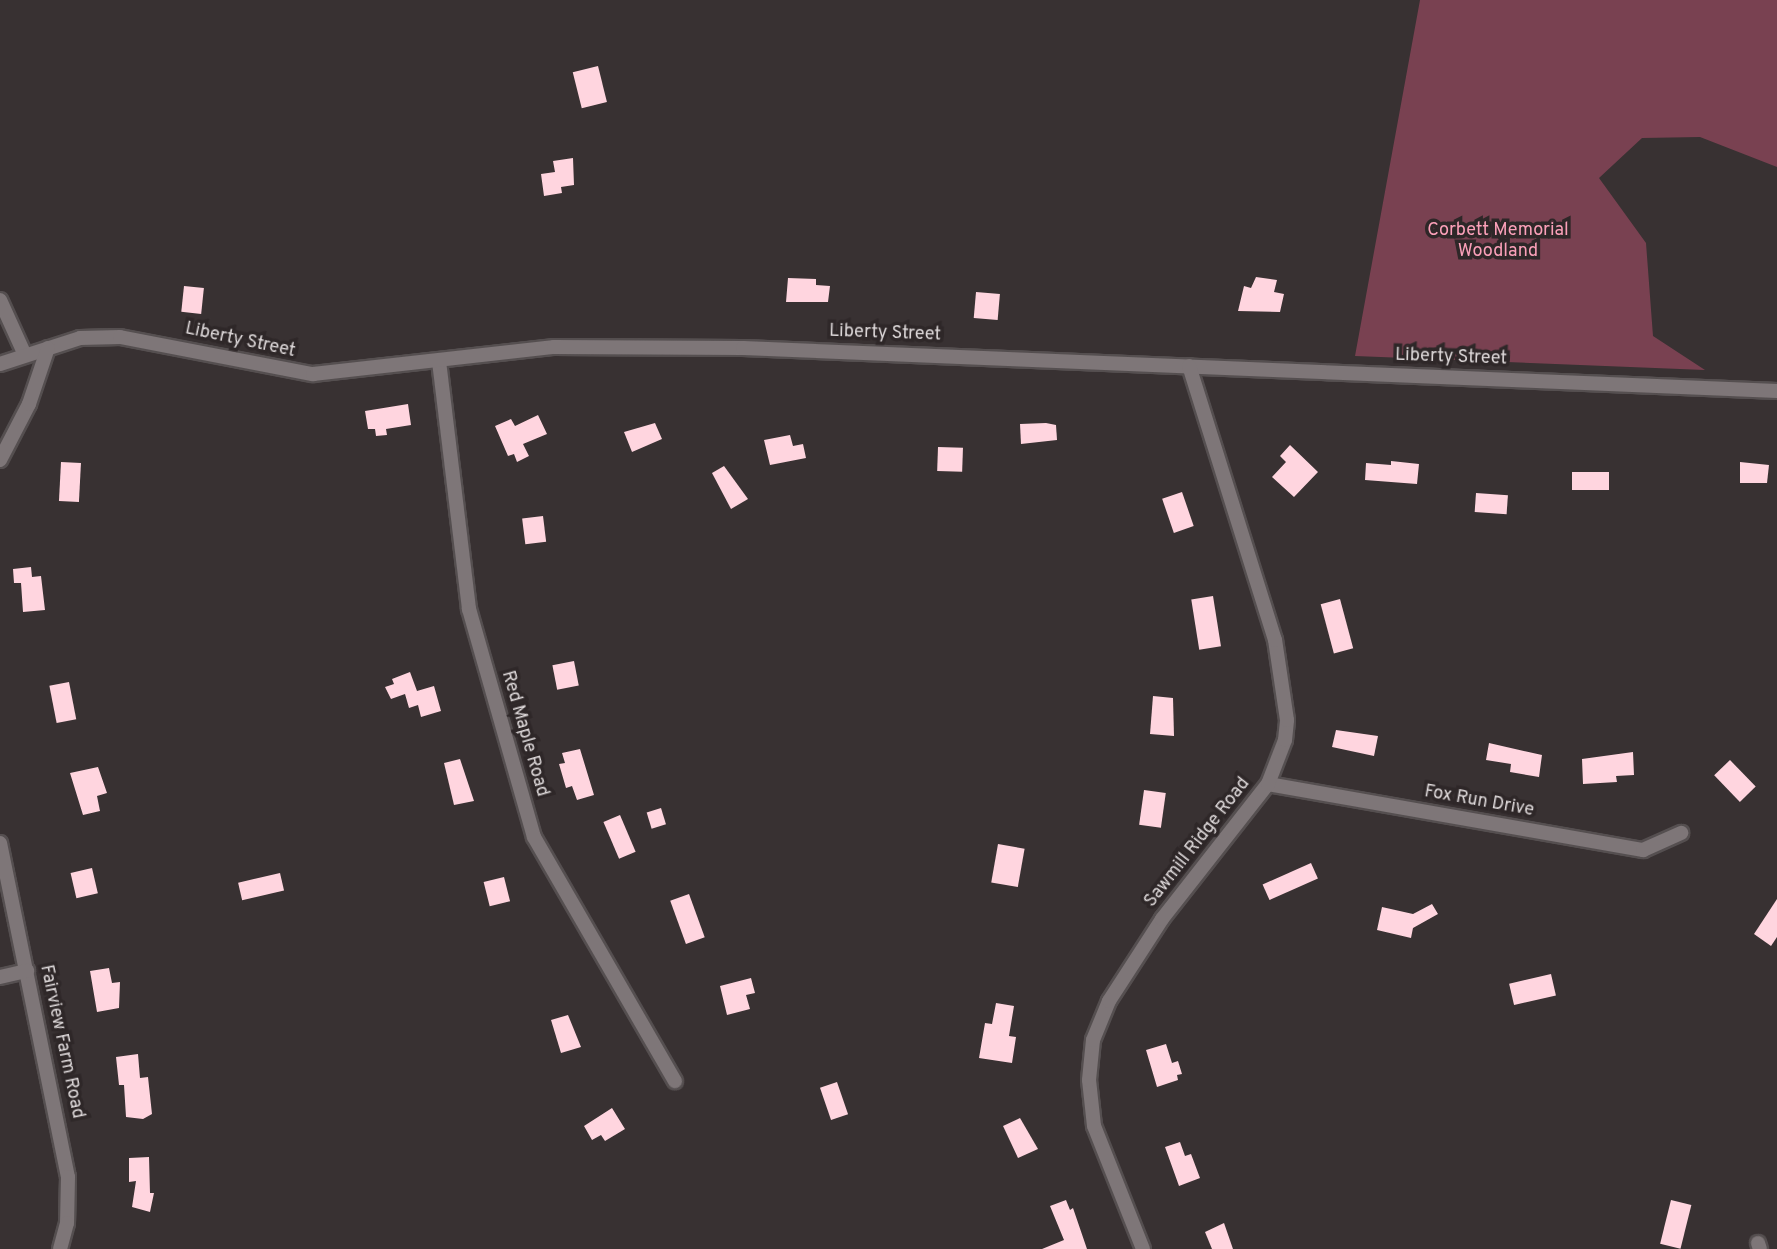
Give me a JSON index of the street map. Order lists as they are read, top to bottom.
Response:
{
  "streets": {
    "street": [
      "Liberty Street",
      "Red Maple Road",
      "Fox Run Drive",
      "Sawmill Ridge Road",
      "Fairview Farm Road"
    ]
  },
  "crossings": [
    ["Liberty Street", "Red Maple Road"],
    ["Liberty Street", "Sawmill Ridge Road"],
    ["Fox Run Drive", "Sawmill Ridge Road"]
  ],
  "parks": ["Corbett Memorial Woodland"]
}
